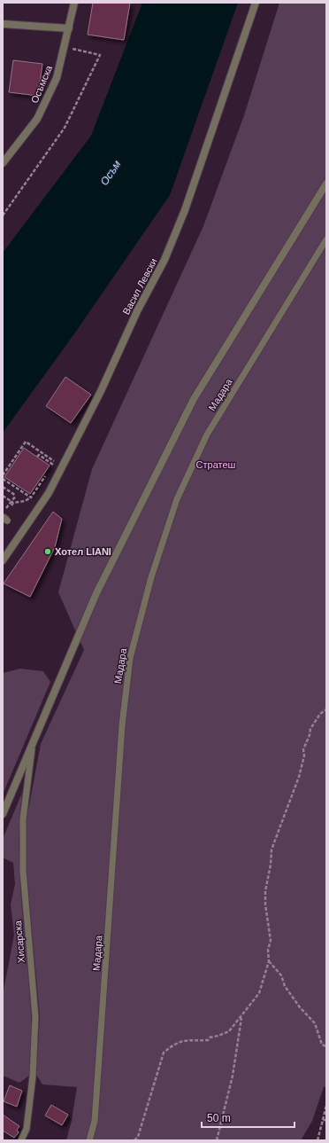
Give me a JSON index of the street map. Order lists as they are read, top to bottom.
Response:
{
  "streets": {
    "street": ["Осъмска", "Васил Левски"],
    "lane": ["Мадара", "Хисарска"]
  },
  "water": ["Осъм"],
  "parks": ["Стратеш"],
  "places": ["Хотел LIANI"],
  "scale_bar": "50 m"
}
